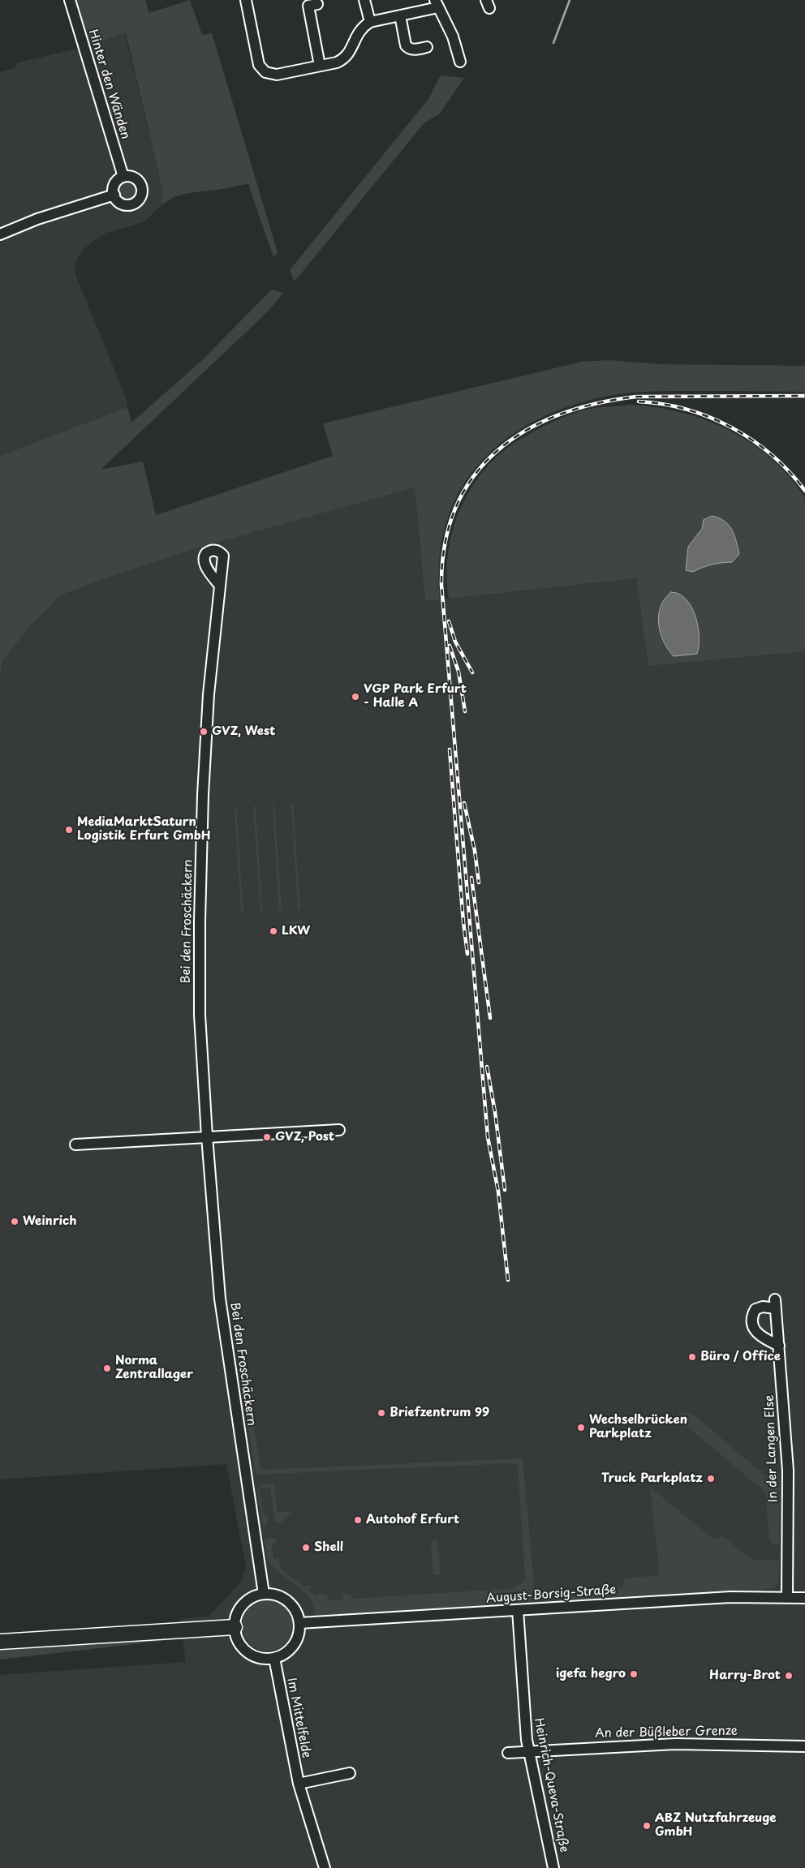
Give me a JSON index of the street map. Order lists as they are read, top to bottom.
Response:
{
  "streets": {
    "street": [
      "Hinter den Wänden",
      "Bei den Froschäckern",
      "In der Langen Else",
      "August-Borsig-Straße",
      "Im Mittelfelde",
      "An der Büßleber Grenze",
      "Heinrich-Queva-Straße"
    ]
  },
  "crossings": [
    ["Bei den Froschäckern", "August-Borsig-Straße"],
    ["Bei den Froschäckern", "Im Mittelfelde"],
    ["In der Langen Else", "August-Borsig-Straße"],
    ["August-Borsig-Straße", "Im Mittelfelde"],
    ["August-Borsig-Straße", "Heinrich-Queva-Straße"],
    ["An der Büßleber Grenze", "Heinrich-Queva-Straße"]
  ],
  "places": [
    "VGP Park Erfurt - Halle A",
    "GVZ, West",
    "MediaMarktSaturn Logistik Erfurt GmbH",
    "LKW",
    "GVZ, Post",
    "Weinrich",
    "Büro / Office",
    "Norma Zentrallager",
    "Briefzentrum 99",
    "Wechselbrücken Parkplatz",
    "Truck Parkplatz",
    "Autohof Erfurt",
    "Shell",
    "igefa hegro",
    "Harry-Brot",
    "ABZ Nutzfahrzeuge GmbH"
  ]
}
